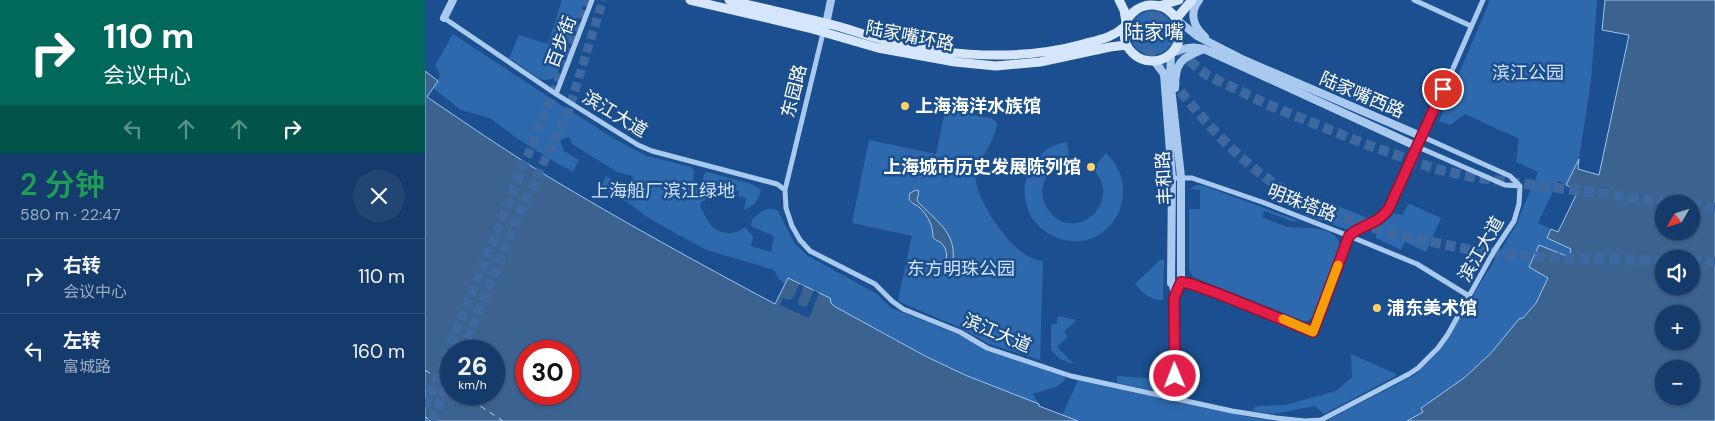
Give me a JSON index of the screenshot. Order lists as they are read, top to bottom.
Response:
{
  "streets": {
    "main road": ["陆家嘴环路"],
    "street": [
      "百步街",
      "东园路",
      "陆家嘴西路",
      "滨江大道",
      "丰和路",
      "明珠塔路"
    ]
  },
  "crossings": [
    ["陆家嘴环路", "东园路"],
    ["陆家嘴环路", "陆家嘴西路"],
    ["陆家嘴环路", "丰和路"],
    ["百步街", "滨江大道"],
    ["东园路", "滨江大道"],
    ["陆家嘴西路", "滨江大道"],
    ["陆家嘴西路", "丰和路"],
    ["滨江大道", "丰和路"],
    ["滨江大道", "明珠塔路"],
    ["丰和路", "明珠塔路"]
  ],
  "districts": ["陆家嘴"],
  "parks": ["滨江公园", "上海船厂滨江绿地", "东方明珠公园"],
  "places": ["上海海洋水族馆", "上海城市历史发展陈列馆", "浦东美术馆"],
  "north": "bottom left",
  "page": {
    "turn": ["110 m", "会议中心"],
    "heading": ["2 分钟", "580 m · 22:47"],
    "map_buttons": ["+", "−"],
    "list": [
      {
        "name": "右转",
        "note": "会议中心",
        "value": "110 m"
      },
      {
        "name": "左转",
        "note": "富城路",
        "value": "160 m"
      }
    ],
    "speed": "26 km/h",
    "limit": "30"
  }
}
